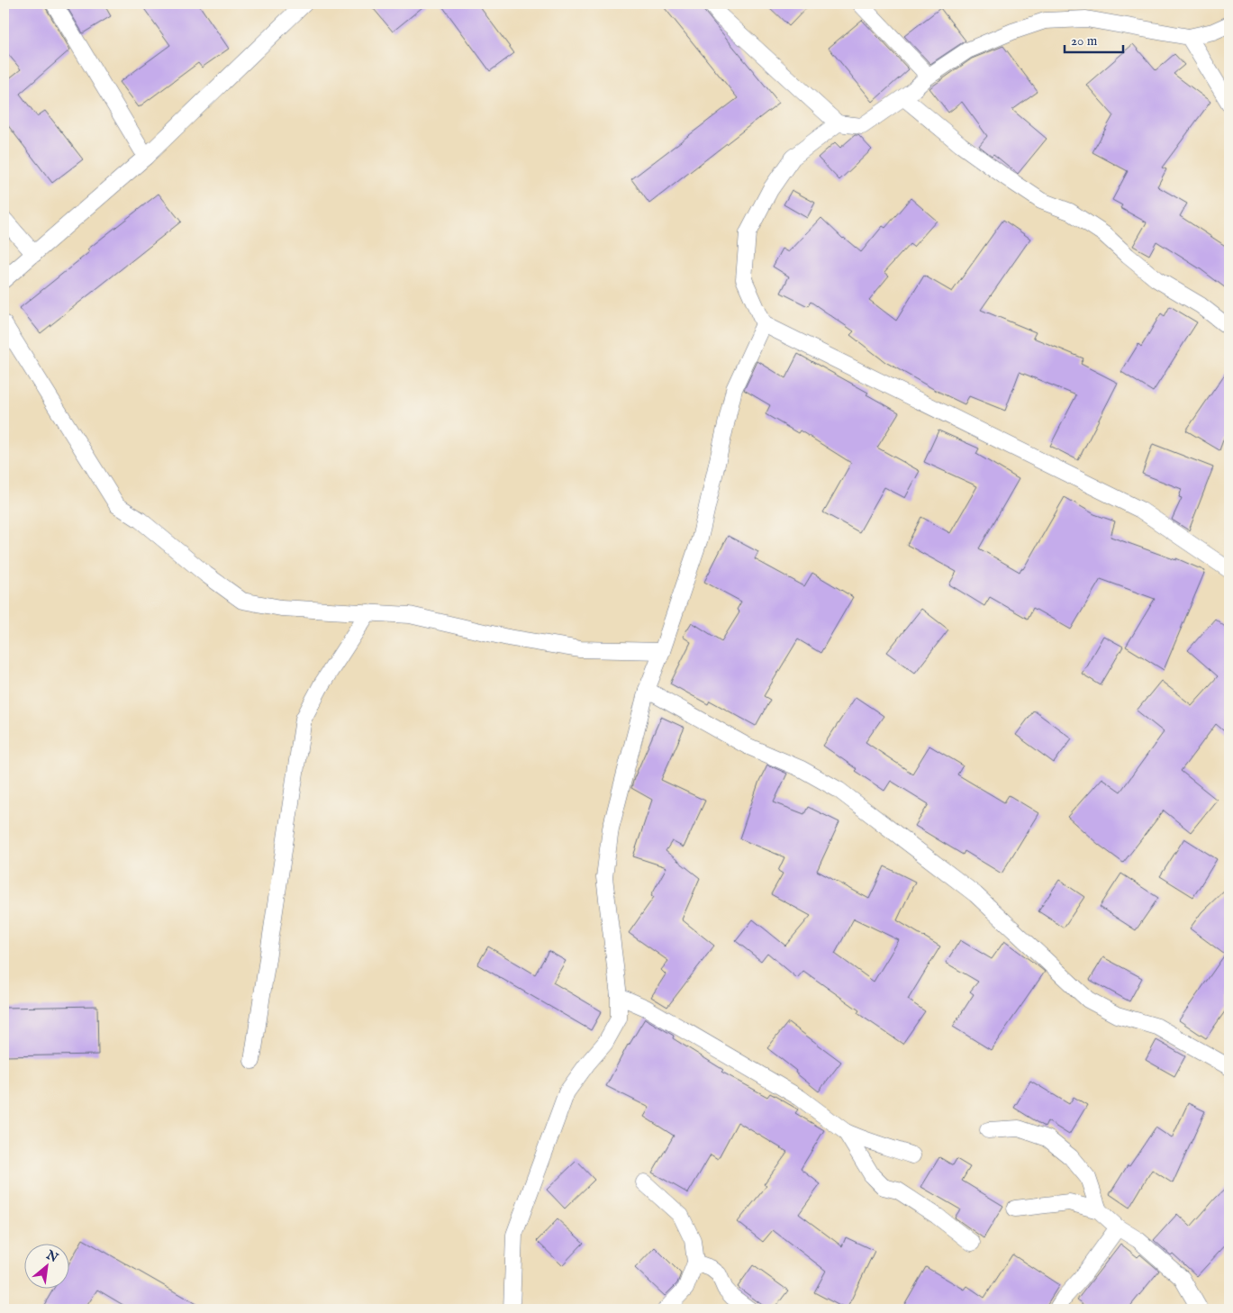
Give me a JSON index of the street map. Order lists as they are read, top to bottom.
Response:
{
  "scale_bar": "20 m",
  "north": "top right"
}
